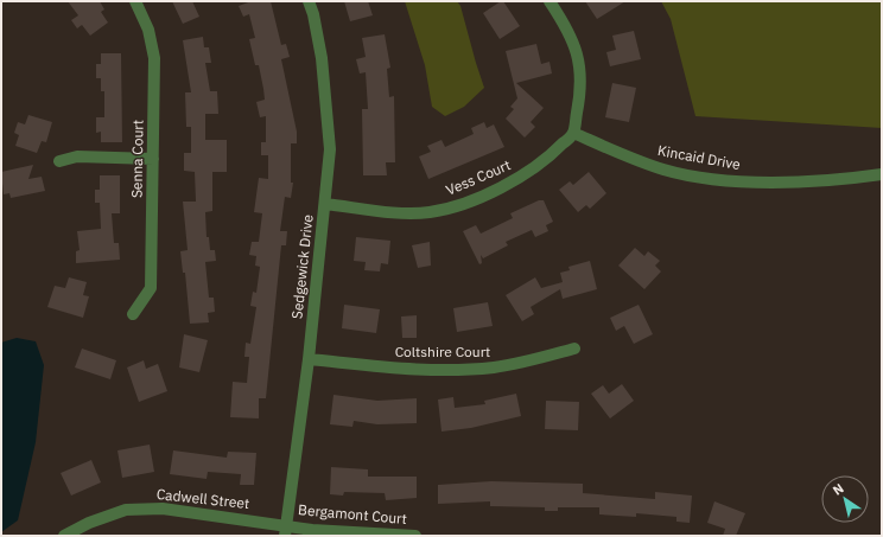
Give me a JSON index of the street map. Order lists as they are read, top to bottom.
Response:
{
  "streets": {
    "street": [
      "Kincaid Drive",
      "Senna Court",
      "Vess Court",
      "Sedgewick Drive",
      "Coltshire Court",
      "Cadwell Street",
      "Bergamont Court"
    ]
  },
  "crossings": [
    ["Kincaid Drive", "Vess Court"],
    ["Vess Court", "Sedgewick Drive"],
    ["Sedgewick Drive", "Coltshire Court"],
    ["Sedgewick Drive", "Cadwell Street"],
    ["Sedgewick Drive", "Bergamont Court"],
    ["Cadwell Street", "Bergamont Court"]
  ],
  "north": "top left"
}
